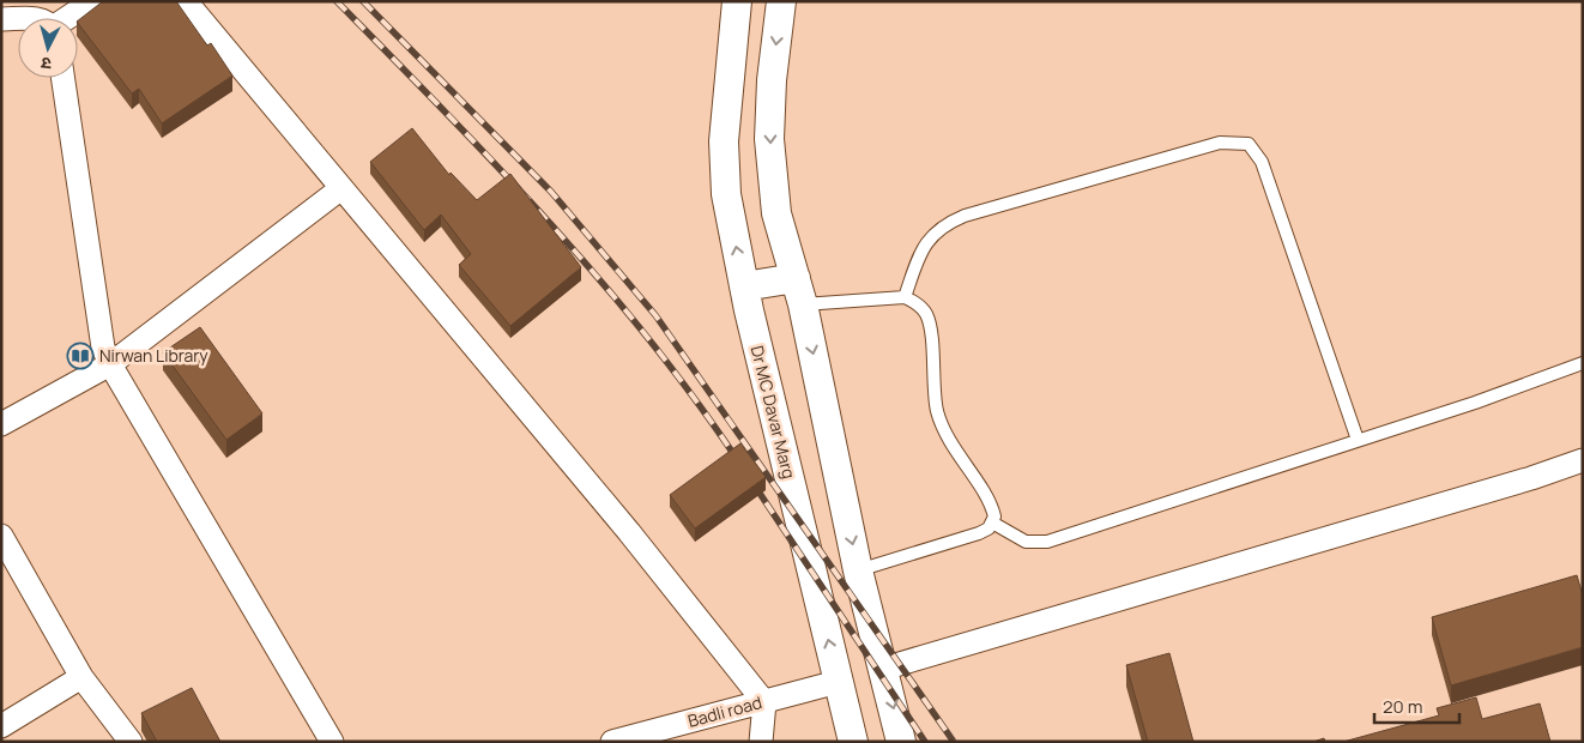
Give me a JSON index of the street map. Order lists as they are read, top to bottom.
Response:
{
  "streets": {
    "street": ["Dr MC Davar Marg", "Badli road"]
  },
  "crossings": [
    ["Dr MC Davar Marg", "Badli road"]
  ],
  "places": {
    "library": ["Nirwan Library"]
  },
  "scale_bar": "20 m",
  "north": "bottom"
}
